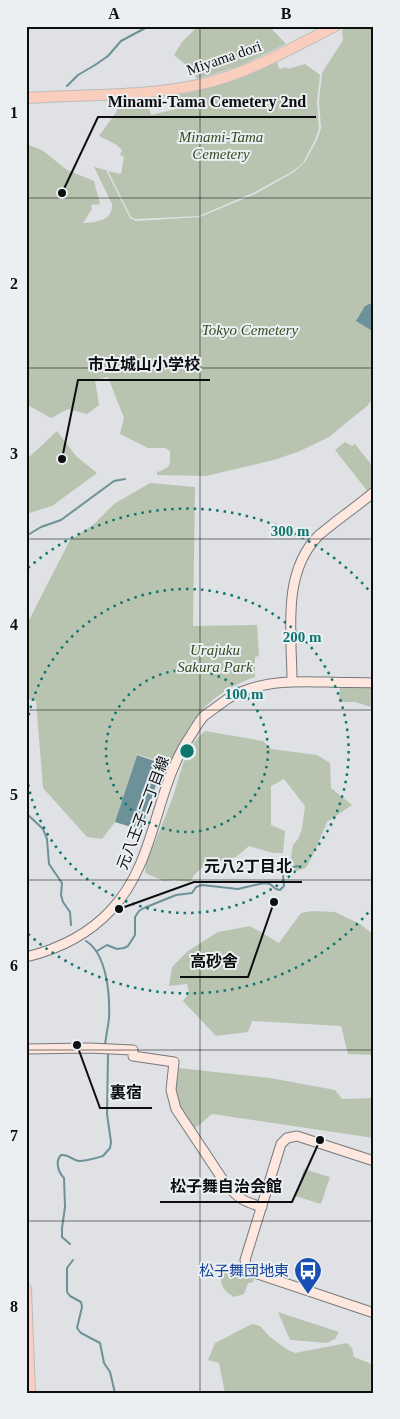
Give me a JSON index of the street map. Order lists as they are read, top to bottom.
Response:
{
  "streets": {
    "main road": ["Miyama dori"],
    "street": ["元八王子二丁目線"]
  },
  "parks": ["Minami-Tama Cemetery", "Tokyo Cemetery", "Urajuku Sakura Park"],
  "places": {
    "other": [
      "Minami-Tama Cemetery 2nd",
      "市立城山小学校",
      "高砂舎",
      "元八2丁目北",
      "裏宿",
      "松子舞自治会館"
    ],
    "bus stop": ["松子舞団地東"]
  },
  "grid": {
    "columns": ["A", "B"],
    "rows": [
      "1",
      "2",
      "3",
      "4",
      "5",
      "6",
      "7",
      "8"
    ]
  },
  "rings": ["300 m", "200 m", "100 m"]
}
